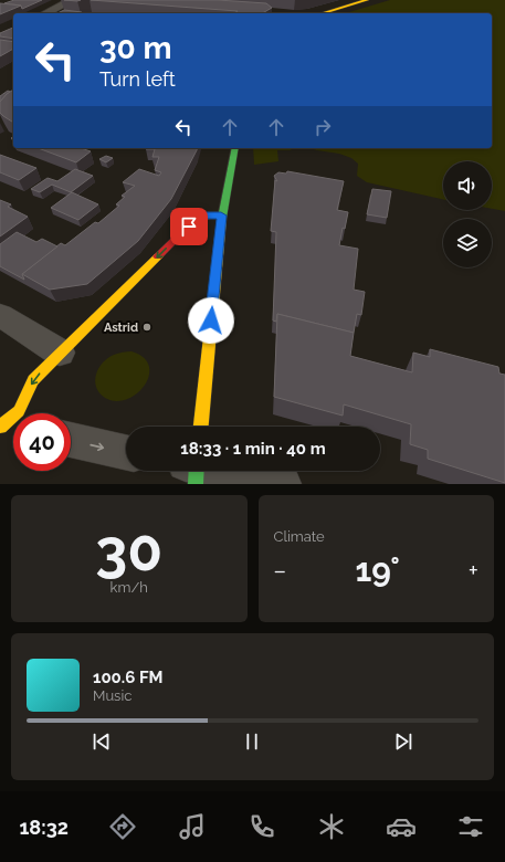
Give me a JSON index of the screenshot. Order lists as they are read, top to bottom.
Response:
{
  "places": ["Astrid"],
  "page": {
    "turn": ["30 m", "Turn left"],
    "limit": "40",
    "trip": "18:33 · 1 min · 40 m",
    "tile": [
      ["30", "km/h"],
      "Climate"
    ],
    "heat": ["−", "19°", "+"],
    "song": ["100.6 FM", "Music"],
    "tabs": "18:32"
  }
}
